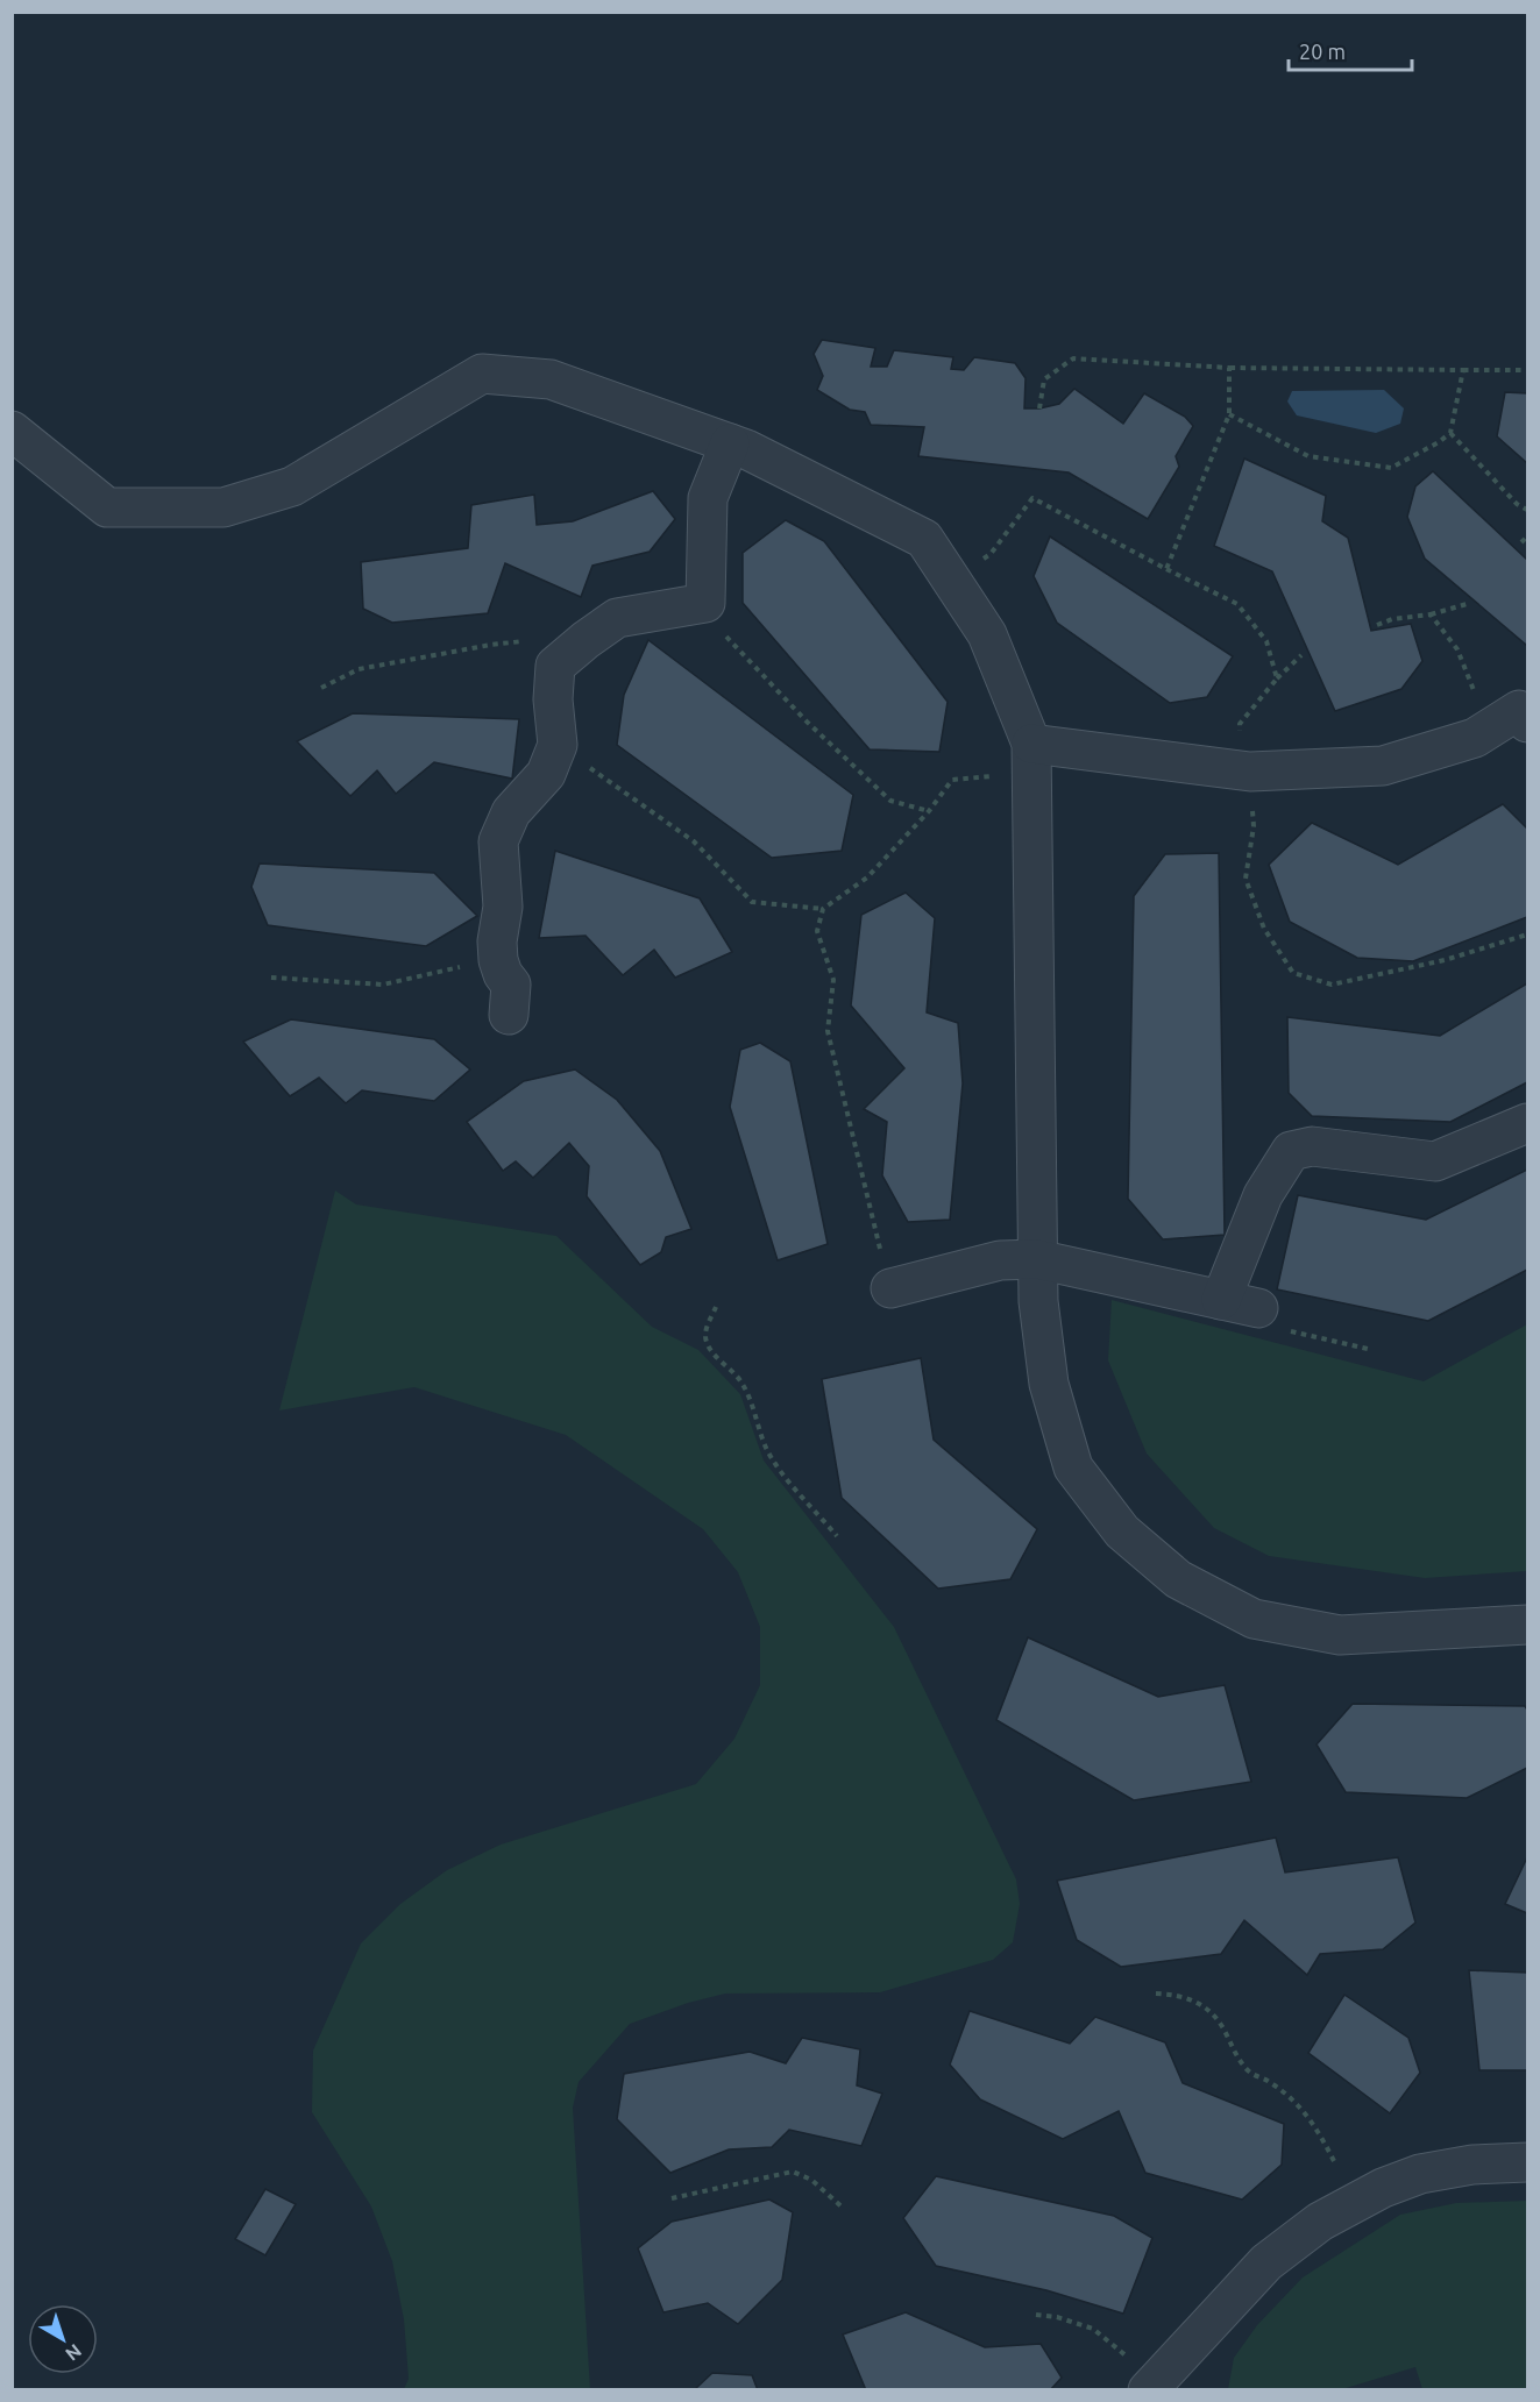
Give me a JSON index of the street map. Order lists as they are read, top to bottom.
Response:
{
  "scale_bar": "20 m",
  "north": "bottom right"
}
